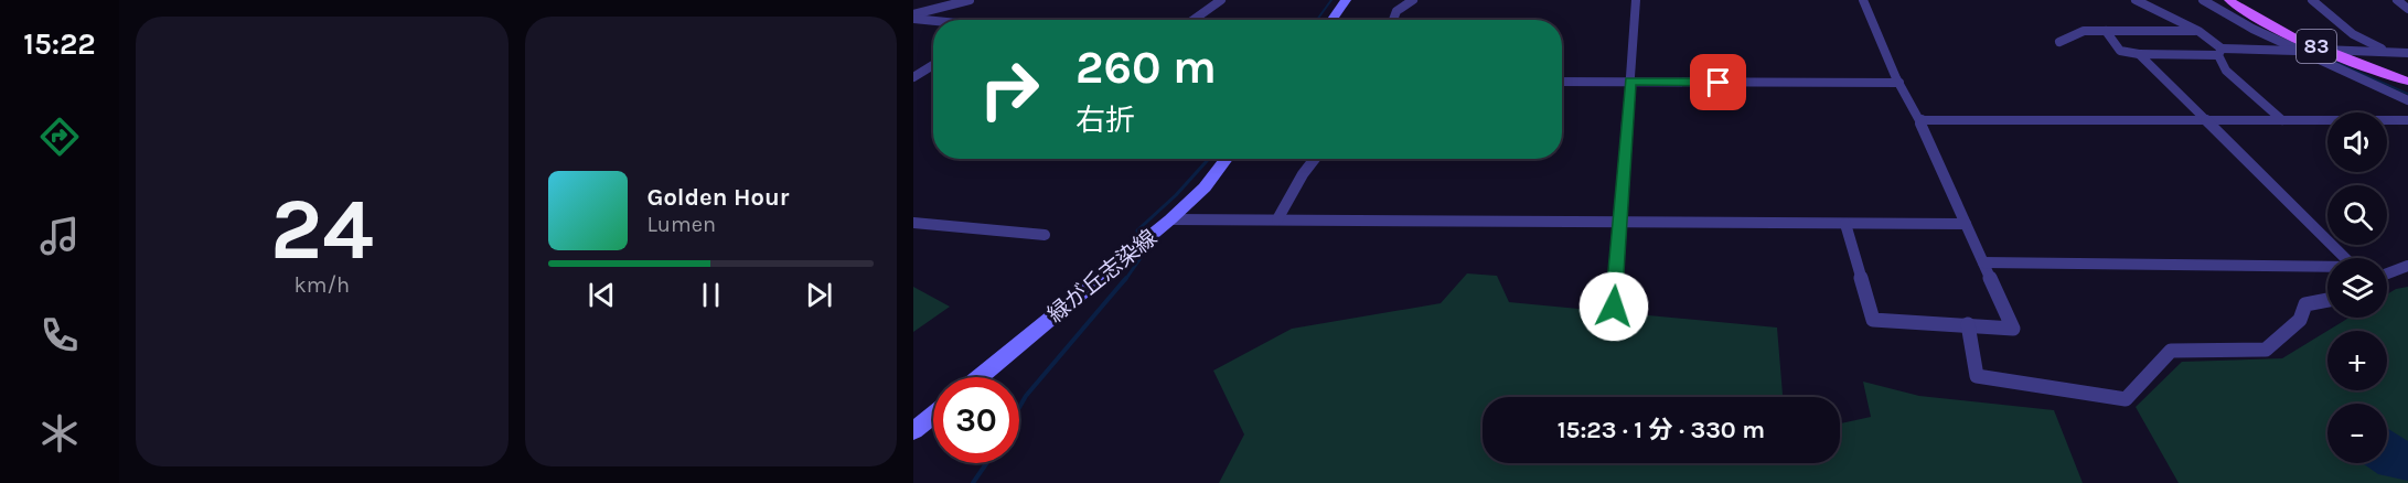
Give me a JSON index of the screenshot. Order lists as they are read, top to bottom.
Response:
{
  "streets": {
    "main road": ["83"],
    "street": ["緑が丘志染線"]
  },
  "page": {
    "tabs": "15:22",
    "tile": ["24", "km/h"],
    "turn": ["260 m", "右折"],
    "map_buttons": ["+", "−"],
    "song": ["Golden Hour", "Lumen"],
    "limit": "30",
    "trip": "15:23 · 1 分 · 330 m"
  }
}
